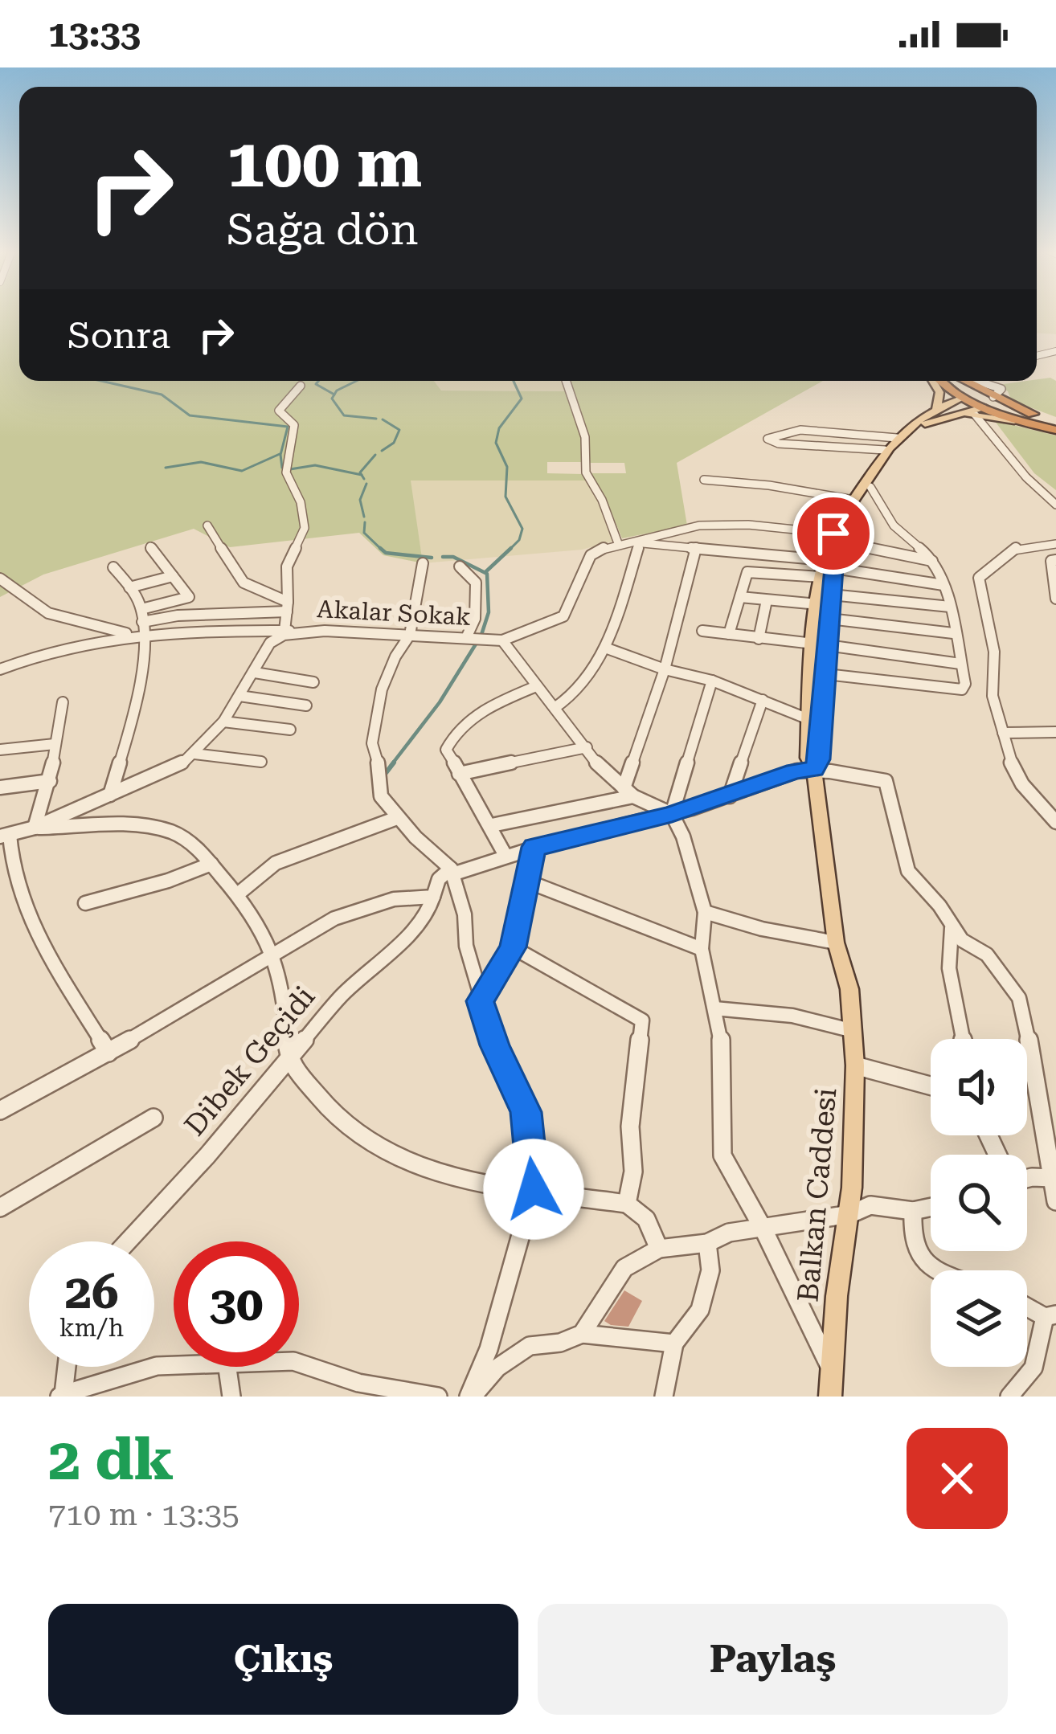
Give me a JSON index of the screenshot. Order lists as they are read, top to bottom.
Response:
{
  "streets": {
    "main road": ["Balkan Caddesi"],
    "street": ["Akalar Sokak", "Dibek Geçidi"]
  },
  "page": {
    "status": "13:33",
    "turn": ["100 m", "Sağa dön"],
    "then": "Sonra",
    "speed": "26 km/h",
    "limit": "30",
    "heading": ["2 dk", "710 m · 13:35"],
    "buttons": ["Çıkış", "Paylaş"]
  }
}
